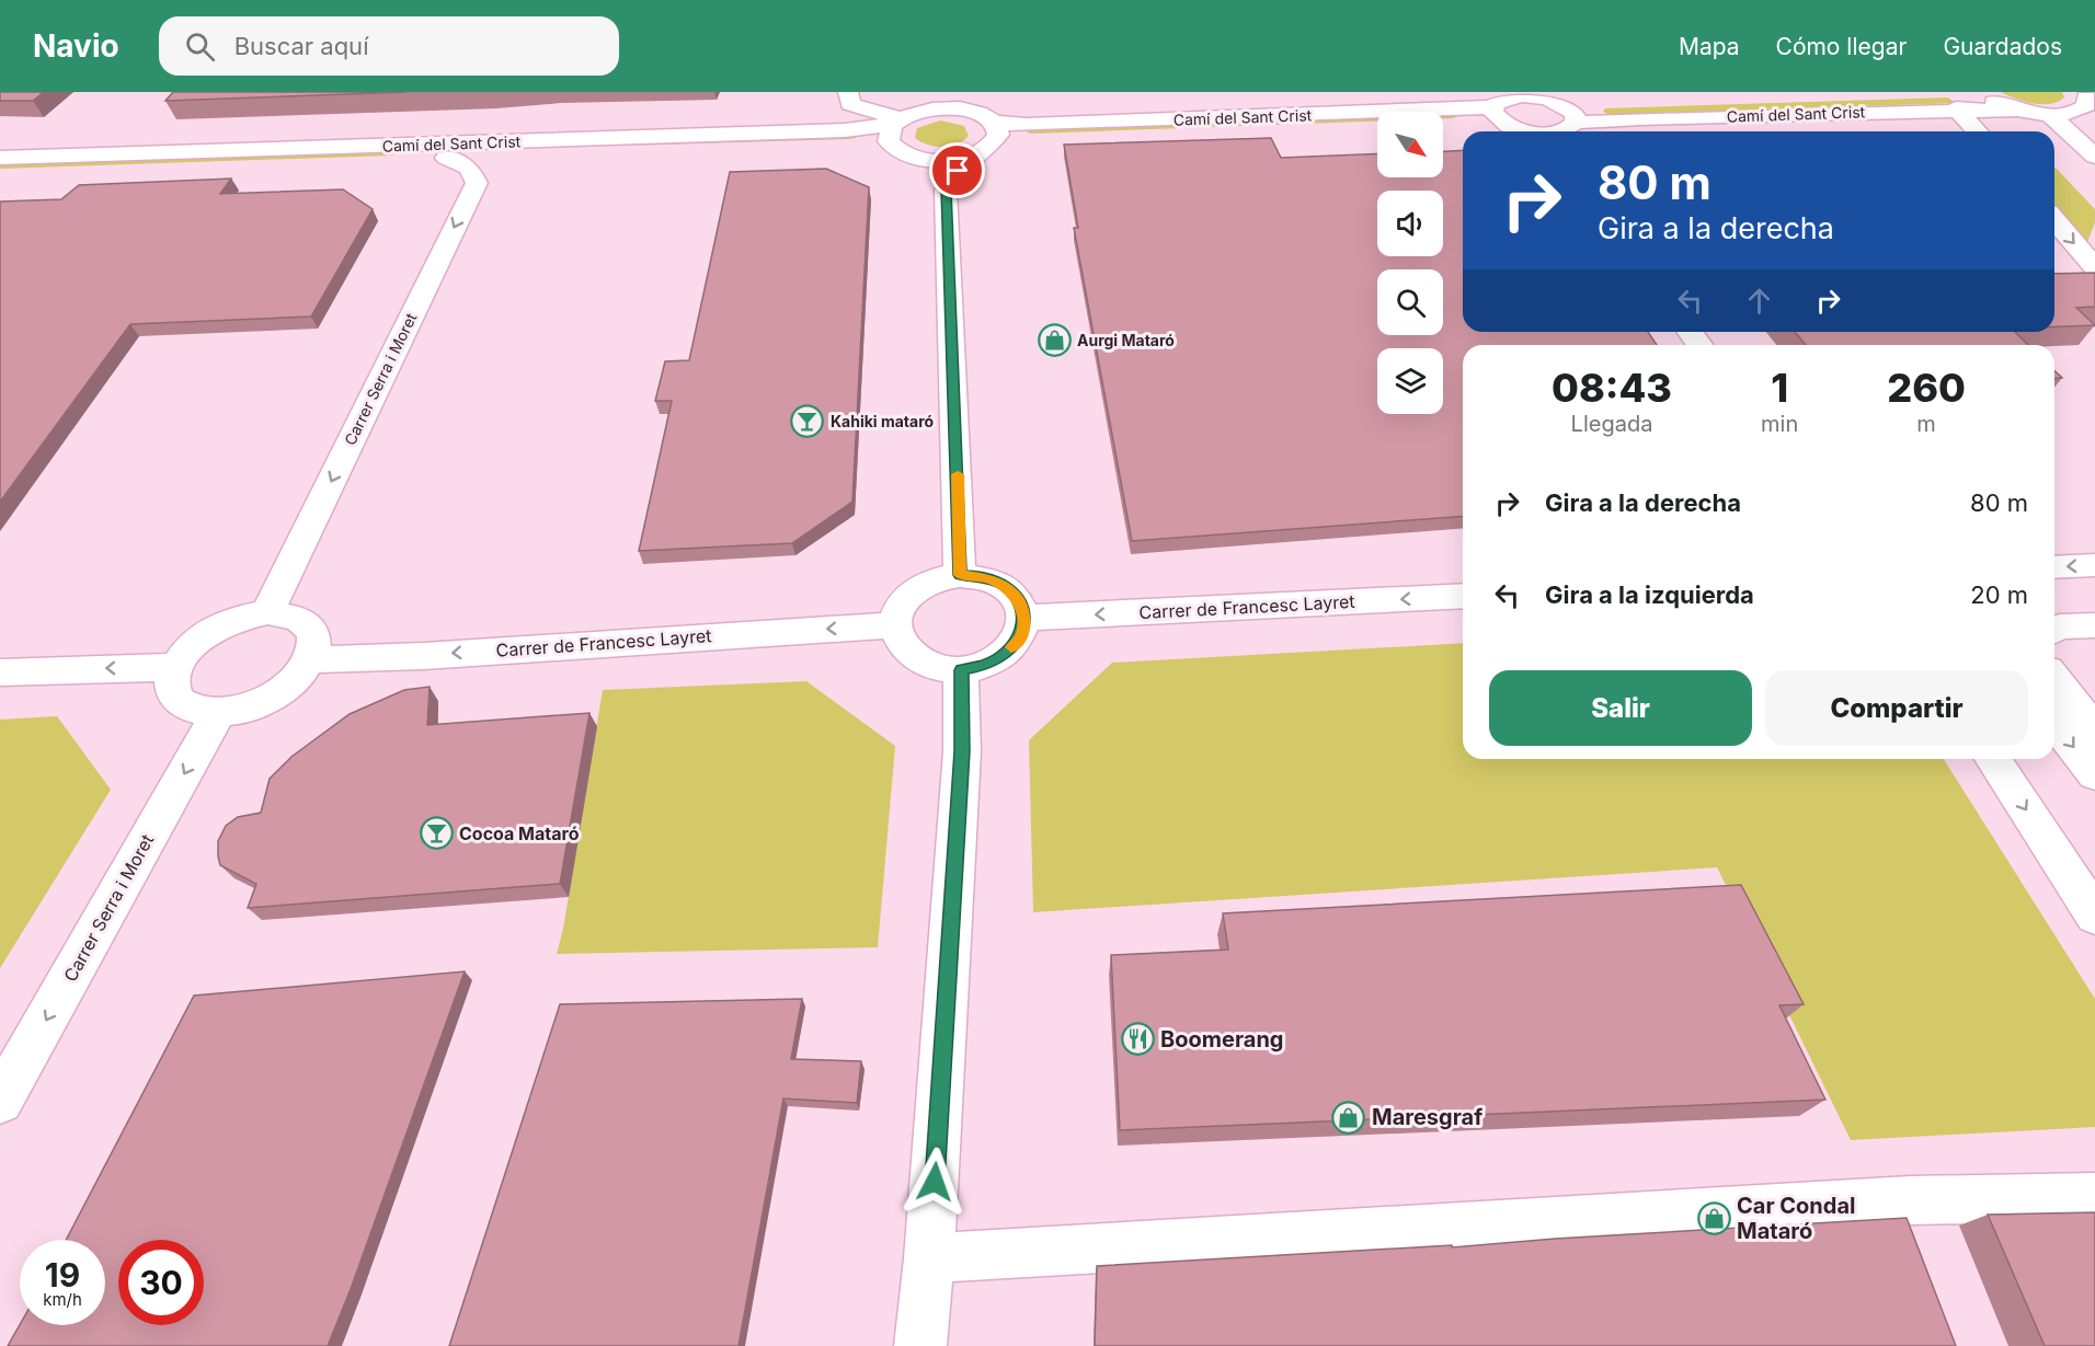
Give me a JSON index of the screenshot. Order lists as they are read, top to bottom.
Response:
{
  "streets": {
    "street": ["Camí del Sant Crist", "Carrer Serra i Moret", "Carrer de Francesc Layret"]
  },
  "crossings": [
    ["Carrer Serra i Moret", "Carrer de Francesc Layret"]
  ],
  "one_way": ["Carrer Serra i Moret", "Carrer de Francesc Layret"],
  "places": {
    "shop": ["Aurgi Mataró", "Maresgraf", "Car Condal Mataró"],
    "bar": ["Kahiki mataró", "Cocoa Mataró"],
    "restaurant": ["Boomerang"]
  },
  "north": "bottom right",
  "page": {
    "header": "Navio",
    "search": "Buscar aquí",
    "nav": ["Mapa", "Cómo llegar", "Guardados"],
    "turn": ["80 m", "Gira a la derecha"],
    "eta": [
      "08:43",
      "Llegada",
      "1",
      "min",
      "260",
      "m"
    ],
    "list": [
      {
        "name": "Gira a la derecha",
        "value": "80 m"
      },
      {
        "name": "Gira a la izquierda",
        "value": "20 m"
      }
    ],
    "buttons": ["Salir", "Compartir"],
    "speed": "19 km/h",
    "limit": "30"
  }
}
